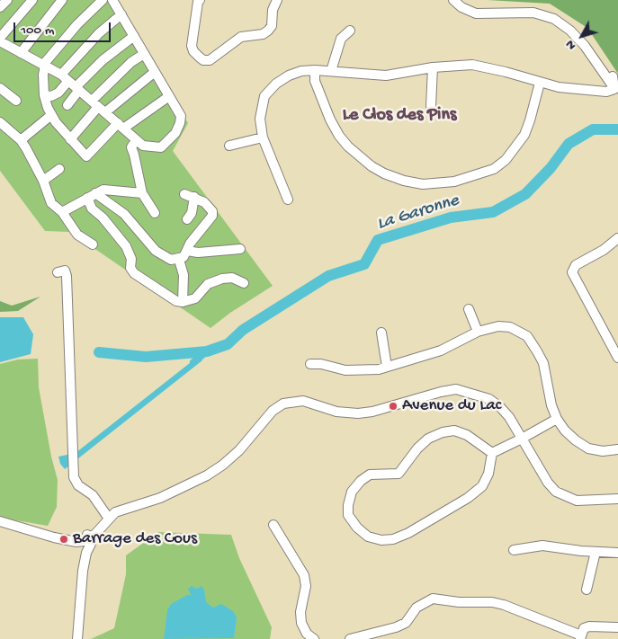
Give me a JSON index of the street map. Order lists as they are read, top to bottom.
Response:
{
  "districts": ["Le Clos des Pins"],
  "water": ["La Garonne"],
  "places": ["Avenue du Lac", "Barrage des Cous"],
  "scale_bar": "100 m",
  "north": "bottom left"
}
